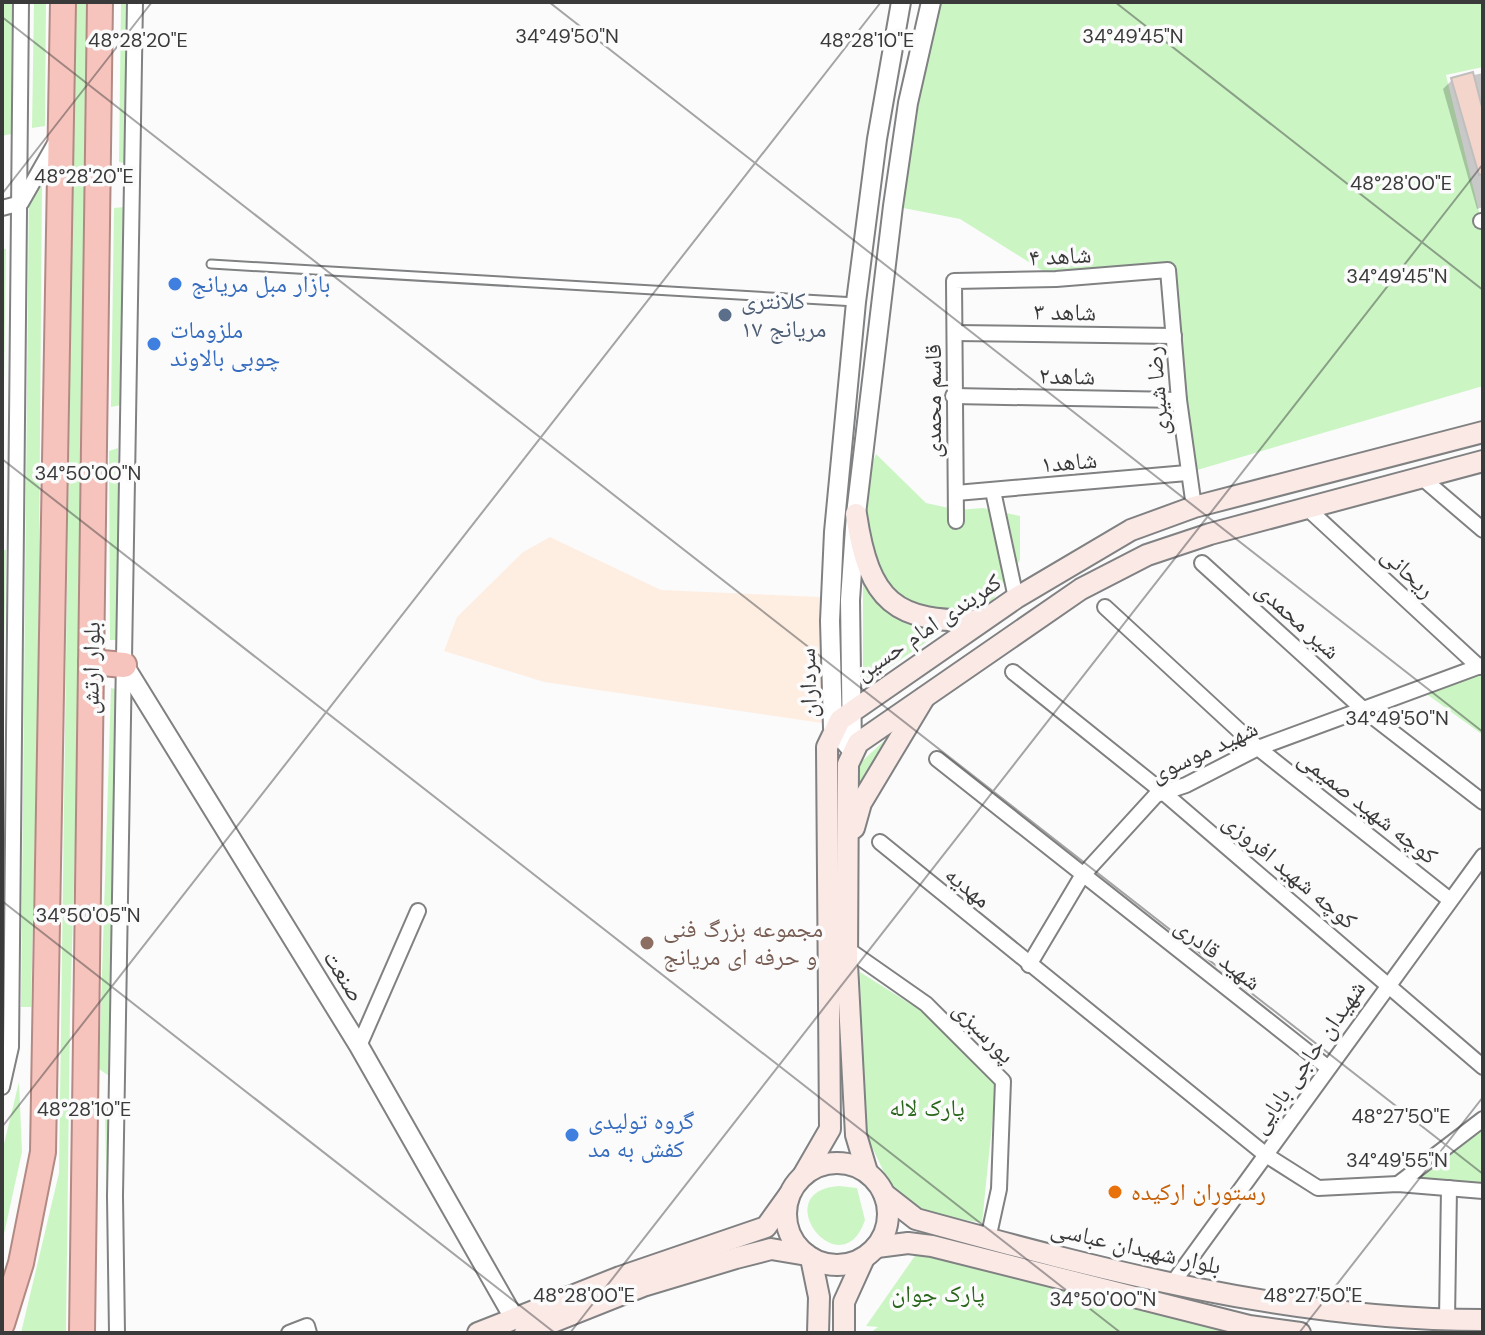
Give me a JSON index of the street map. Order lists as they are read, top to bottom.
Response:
{
  "streets": {
    "highway": ["بلوار ارتش"],
    "main road": ["کمربندی امام حسین", "بلوار شهیدان عباسی"],
    "street": [
      "شاهد ۴",
      "شاهد ۳",
      "شاهد۲",
      "رضا شیری",
      "قاسم محمدی",
      "شاهد۱",
      "ریحانی",
      "شیر محمدی",
      "سرداران",
      "شهید موسوی",
      "کوچه شهید صمیمی",
      "کوچه شهید افروزی",
      "مهدیه",
      "شهید قادری",
      "صنعت",
      "پورسبزی",
      "شهیدان حاجی بابایی"
    ]
  },
  "crossings": [
    ["شاهد ۴", "رضا شیری"],
    ["شاهد ۴", "قاسم محمدی"],
    ["شاهد ۳", "رضا شیری"],
    ["شاهد ۳", "قاسم محمدی"],
    ["شاهد۲", "رضا شیری"],
    ["شاهد۲", "قاسم محمدی"],
    ["رضا شیری", "شاهد۱"],
    ["رضا شیری", "کمربندی امام حسین"],
    ["قاسم محمدی", "شاهد۱"],
    ["ریحانی", "شهید موسوی"],
    ["شیر محمدی", "شهید موسوی"],
    ["کمربندی امام حسین", "سرداران"],
    ["شهید موسوی", "کوچه شهید صمیمی"],
    ["شهید موسوی", "کوچه شهید افروزی"],
    ["شهید موسوی", "مهدیه"],
    ["شهید موسوی", "شهید قادری"],
    ["کوچه شهید صمیمی", "شهیدان حاجی بابایی"],
    ["کوچه شهید افروزی", "شهیدان حاجی بابایی"],
    ["شهید قادری", "شهیدان حاجی بابایی"],
    ["پورسبزی", "بلوار شهیدان عباسی"],
    ["شهیدان حاجی بابایی", "بلوار شهیدان عباسی"]
  ],
  "parks": ["پارک لاله", "پارک جوان"],
  "places": [
    "بازار مبل مریانج",
    "کلانتری ۱۷ مریانج",
    "ملزومات چوبی بالاوند",
    "مجموعه بزرگ فنی و حرفه ای مریانج",
    "گروه تولیدی کفش به مد",
    "رستوران ارکیده"
  ],
  "coordinates": [
    "34°49'45\"N",
    "34°49'50\"N",
    "48°28'20\"E",
    "48°28'10\"E",
    "48°28'00\"E",
    "34°50'00\"N",
    "34°50'05\"N",
    "48°27'50\"E",
    "34°49'55\"N"
  ]
}
